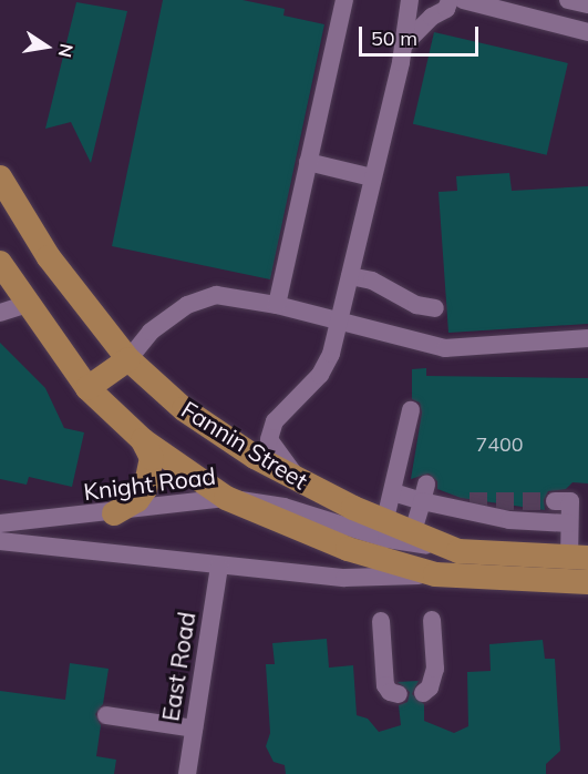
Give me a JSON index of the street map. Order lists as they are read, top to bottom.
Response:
{
  "streets": {
    "main road": ["Fannin Street"],
    "street": ["Knight Road", "East Road"]
  },
  "crossings": [
    ["Fannin Street", "Knight Road"]
  ],
  "house_numbers": ["7400"],
  "scale_bar": "50 m",
  "north": "right"
}
